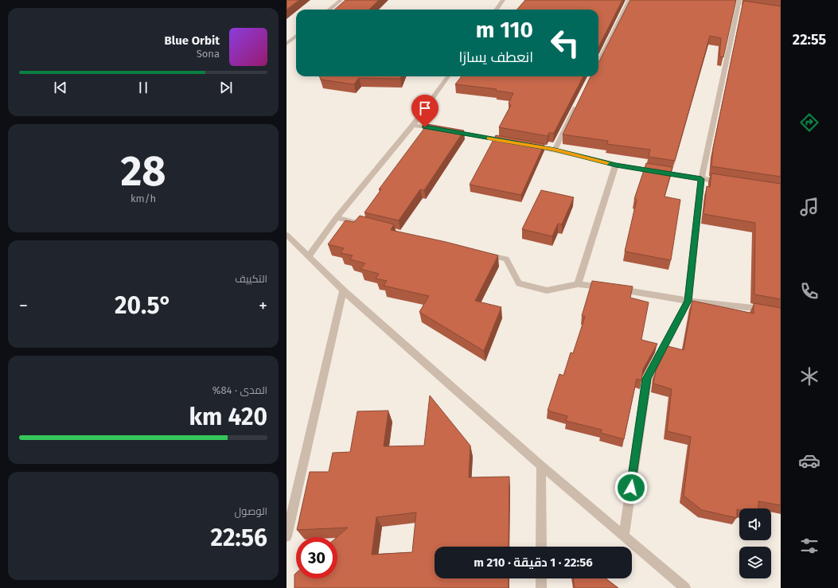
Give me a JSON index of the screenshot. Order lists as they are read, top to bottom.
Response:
{
  "page": {
    "tabs": "22:55",
    "turn": ["110 m", "انعطف يسارًا"],
    "song": ["Blue Orbit", "Sona"],
    "tile": [
      ["28", "km/h"],
      "التكييف",
      ["المدى · 84%", "420 km"],
      ["الوصول", "22:56"]
    ],
    "heat": ["−", "20.5°", "+"],
    "limit": "30",
    "trip": "22:56 · 1 دقيقة · 210 m"
  }
}
